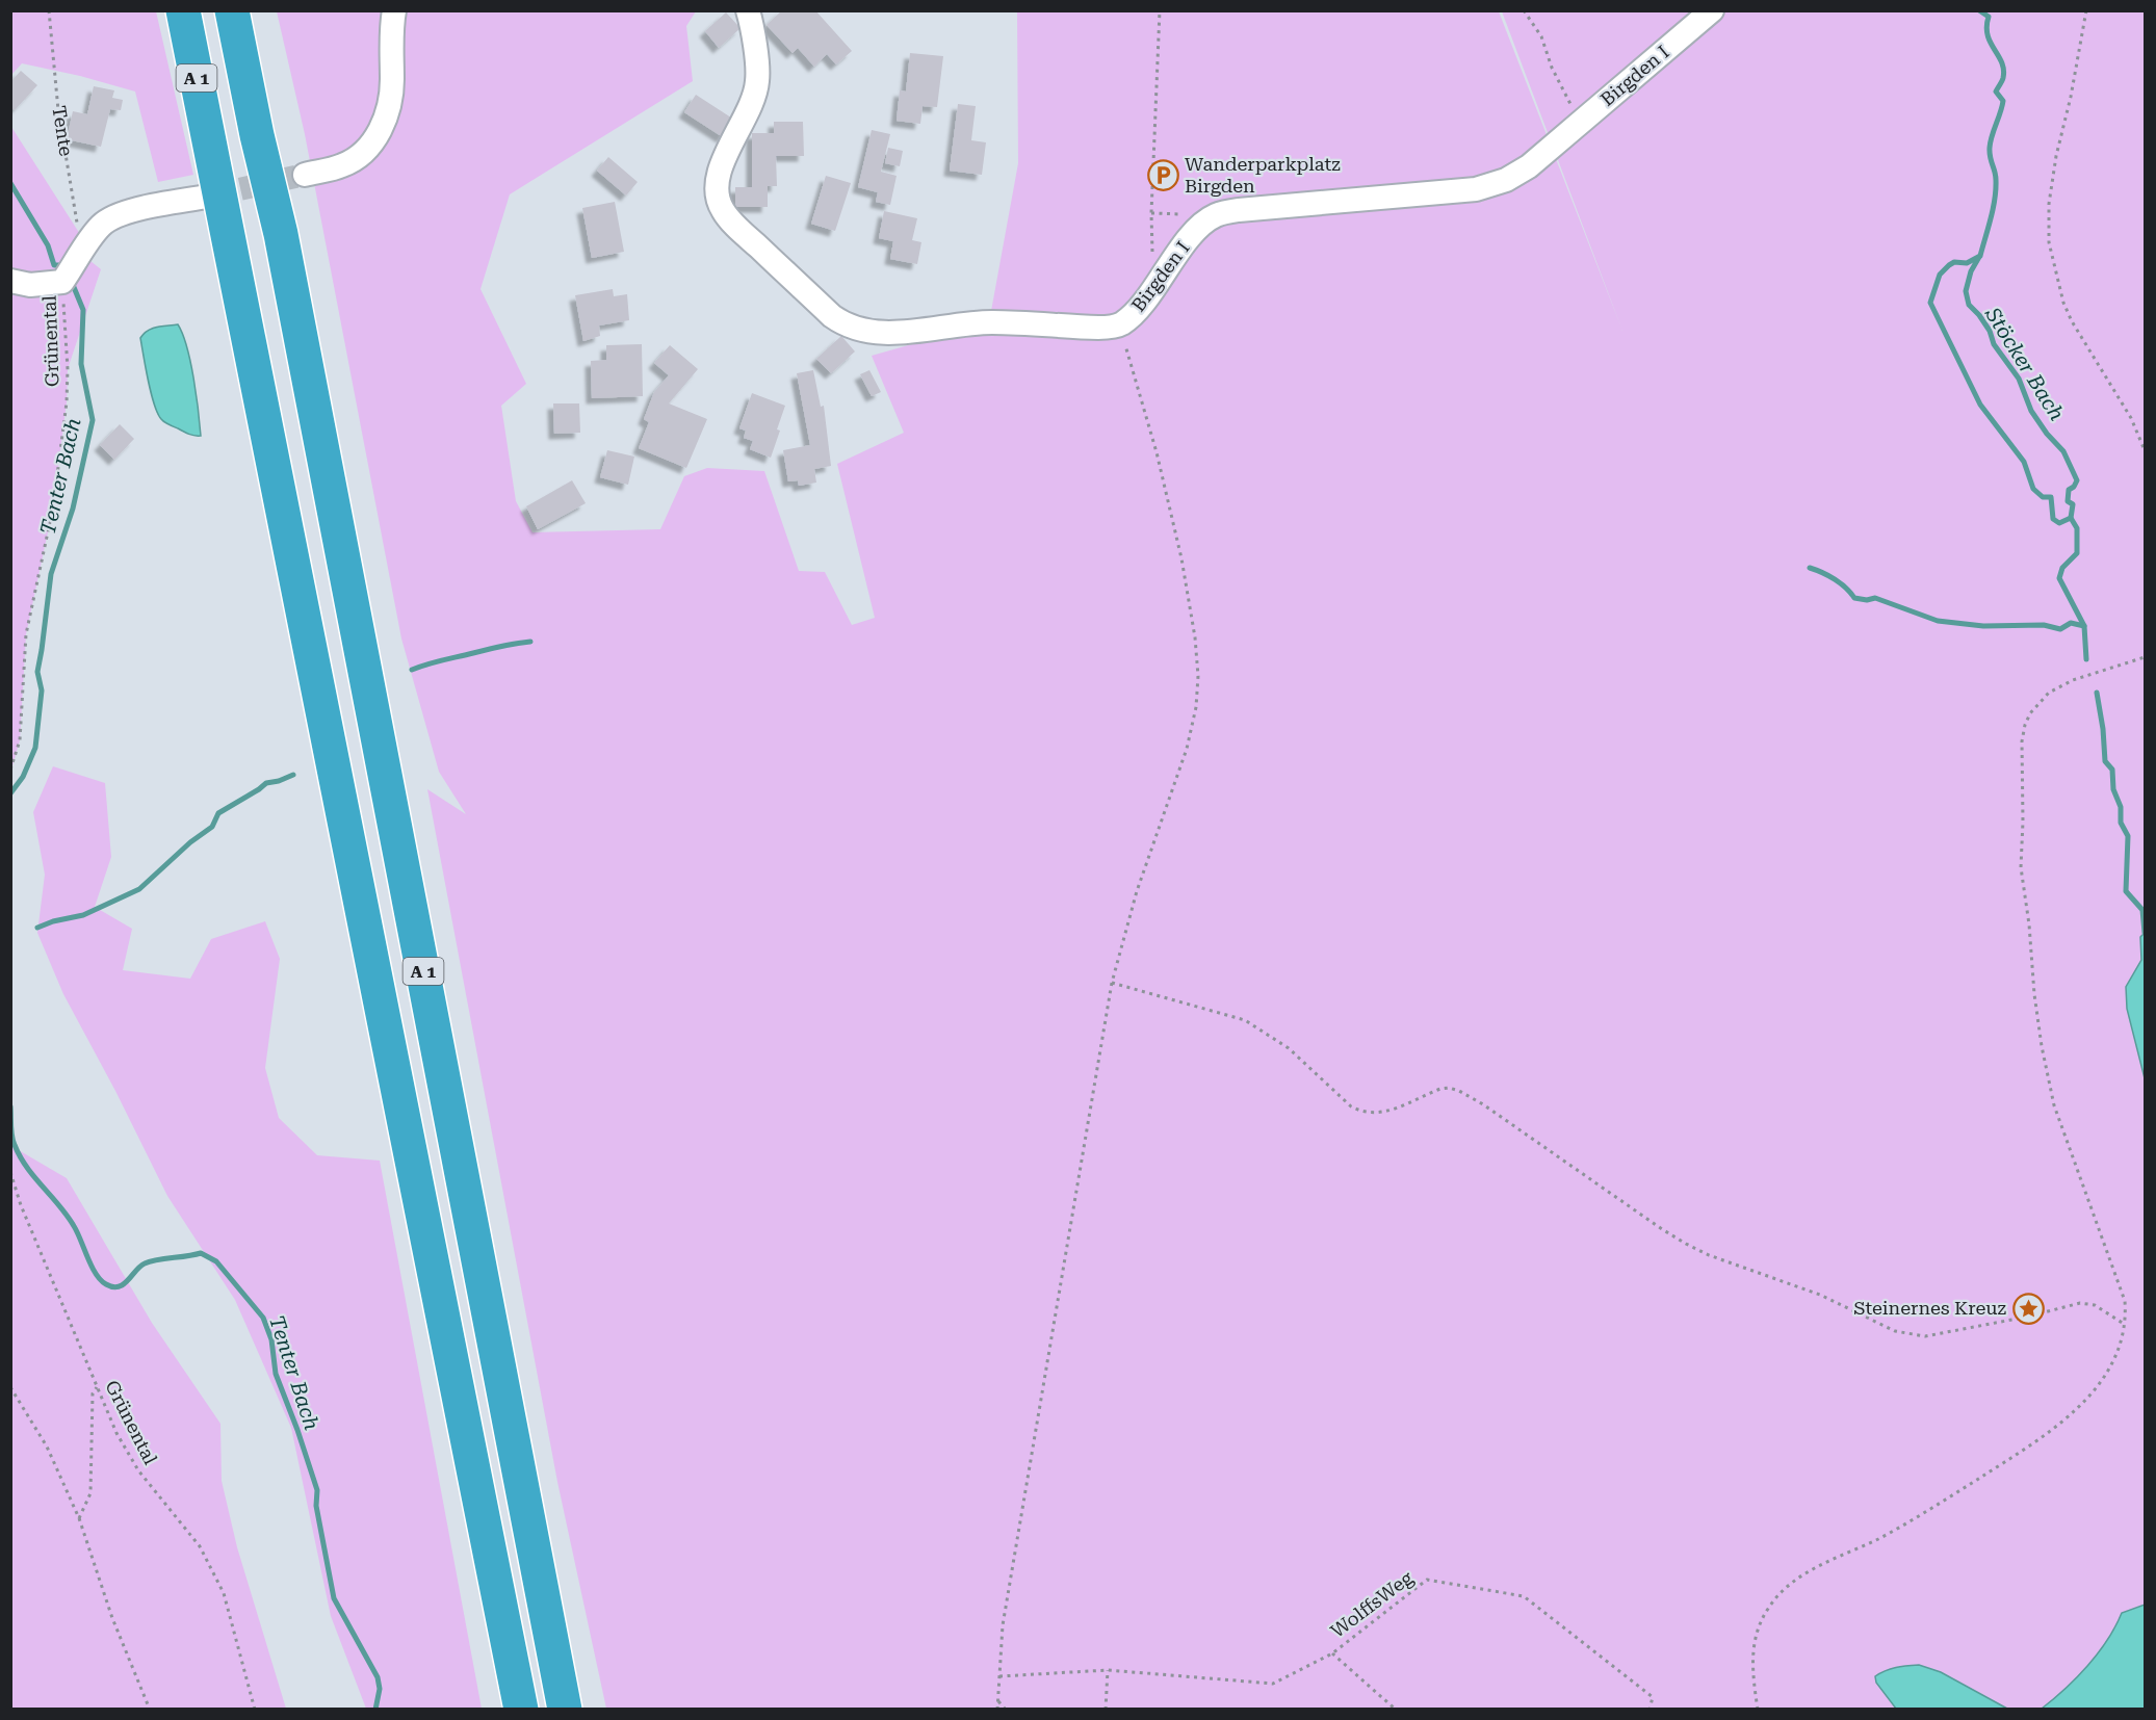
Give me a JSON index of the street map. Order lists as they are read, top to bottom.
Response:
{
  "streets": {
    "highway": ["A 1"],
    "street": ["Birgden I"],
    "path": ["Tente", "Grünental", "WolffsWeg"]
  },
  "water": ["Stöcker Bach", "Tenter Bach"],
  "places": {
    "parking": ["Wanderparkplatz Birgden"],
    "place": ["Steinernes Kreuz"]
  }
}
